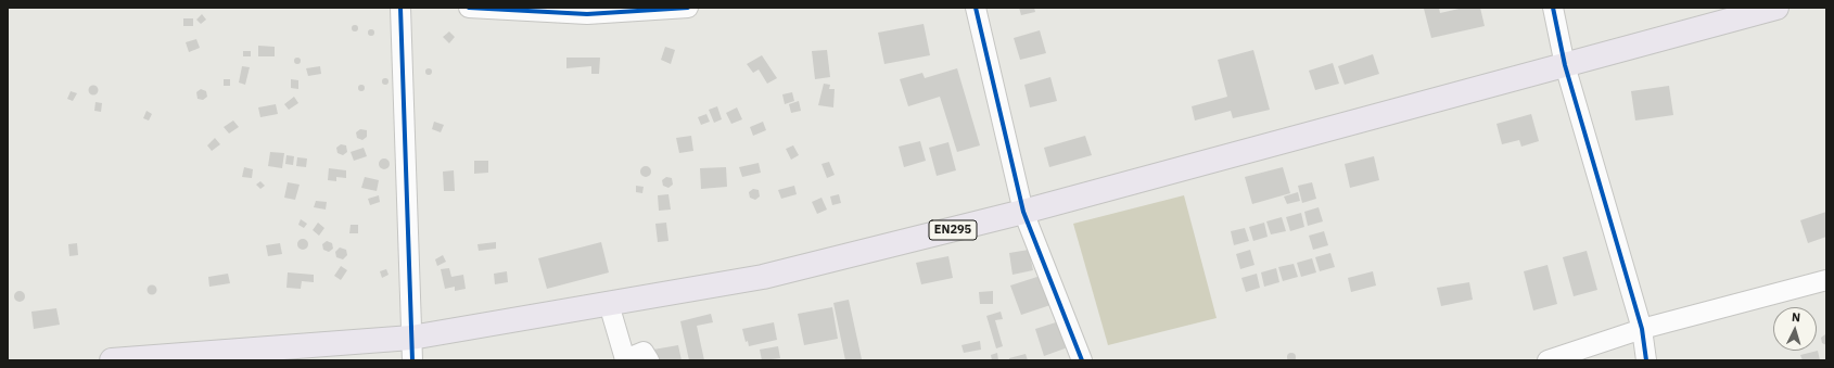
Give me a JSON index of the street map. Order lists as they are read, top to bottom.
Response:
{
  "streets": {
    "main road": ["EN295"]
  },
  "north": "top"
}
